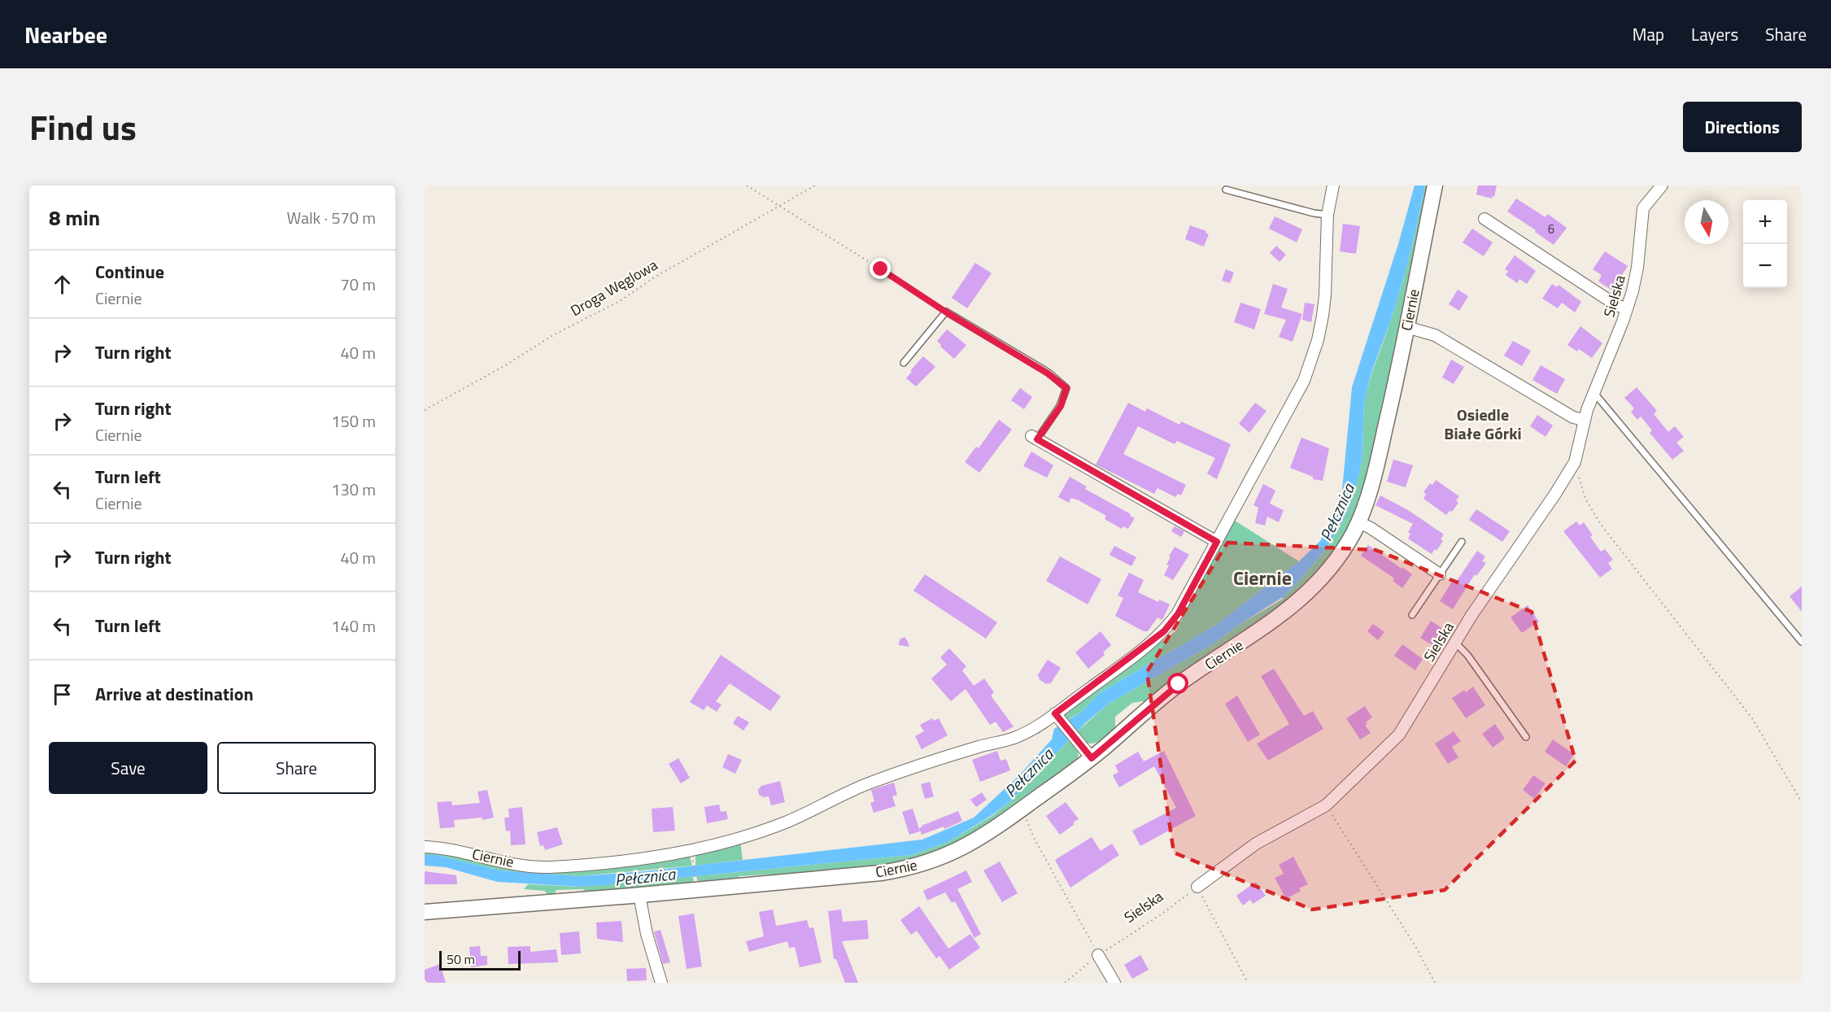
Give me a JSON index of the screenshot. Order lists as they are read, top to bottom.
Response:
{
  "streets": {
    "street": ["Sielska", "Ciernie"],
    "path": ["Droga Węglowa"]
  },
  "districts": ["Osiedle Białe Górki", "Ciernie"],
  "water": ["Pełcznica"],
  "house_numbers": ["6"],
  "scale_bar": "50 m",
  "north": "bottom",
  "page": {
    "header": "Nearbee",
    "nav": ["Map", "Layers", "Share"],
    "title": "Find us",
    "buttons": [
      "Directions",
      ["Save", "Share"]
    ],
    "heading": ["8 min", "Walk · 570 m"],
    "map_buttons": ["+", "−"],
    "list": [
      ["Continue", "Ciernie", "70 m"],
      ["Turn right", "40 m"],
      ["Turn right", "Ciernie", "150 m"],
      ["Turn left", "Ciernie", "130 m"],
      ["Turn right", "40 m"],
      ["Turn left", "140 m"],
      "Arrive at destination"
    ],
    "scale": "50 m"
  }
}
